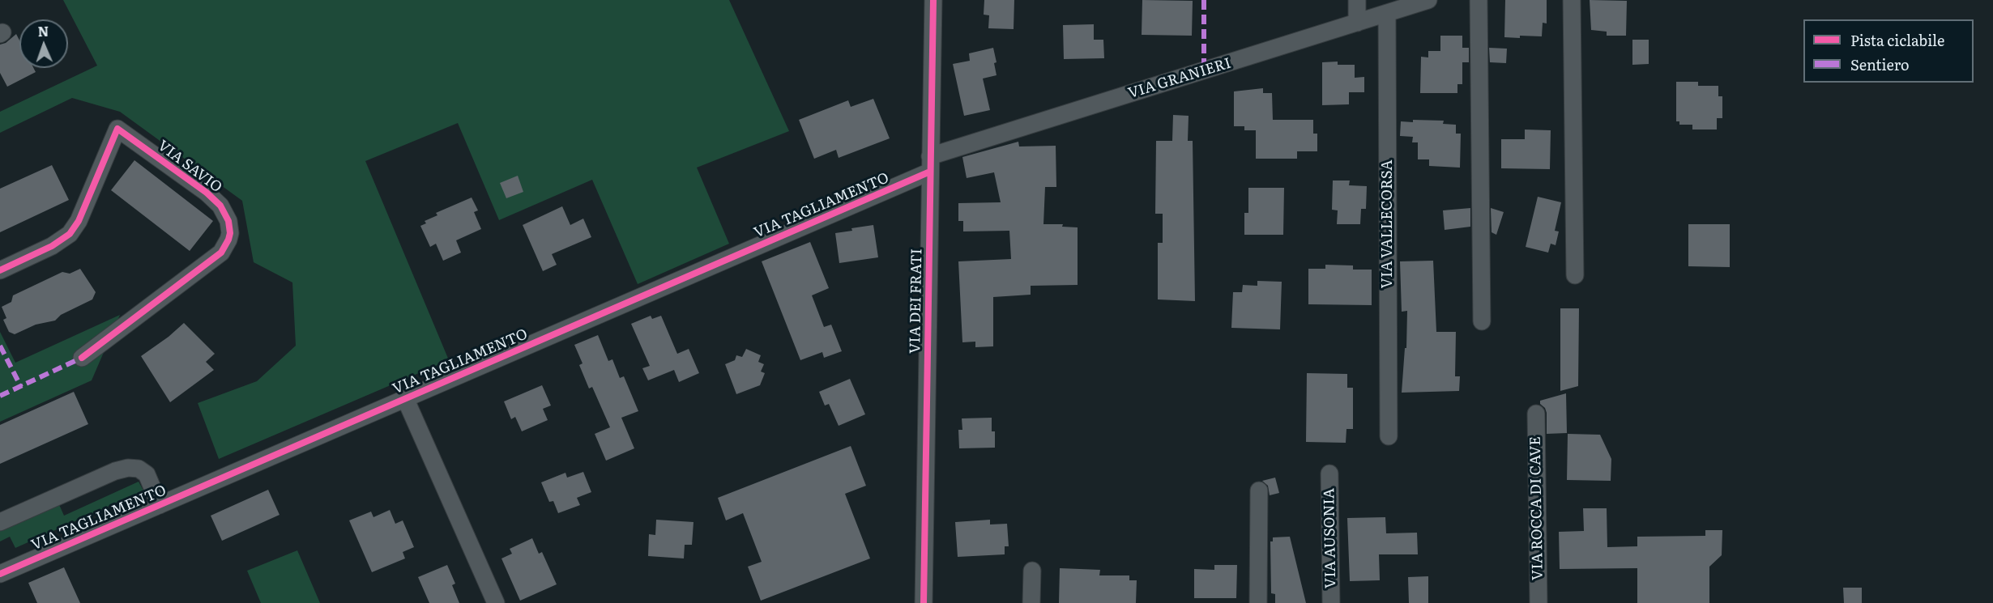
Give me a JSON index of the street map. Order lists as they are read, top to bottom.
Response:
{
  "streets": {
    "street": [
      "VIA GRANIERI",
      "VIA SAVIO",
      "VIA TAGLIAMENTO",
      "VIA VALLECORSA",
      "VIA DEI FRATI",
      "VIA ROCCA DI CAVE",
      "VIA AUSONIA"
    ]
  },
  "crossings": [
    ["VIA GRANIERI", "VIA TAGLIAMENTO"],
    ["VIA GRANIERI", "VIA VALLECORSA"],
    ["VIA GRANIERI", "VIA DEI FRATI"],
    ["VIA TAGLIAMENTO", "VIA DEI FRATI"]
  ],
  "legend": ["Pista ciclabile", "Sentiero"],
  "north": "top"
}
